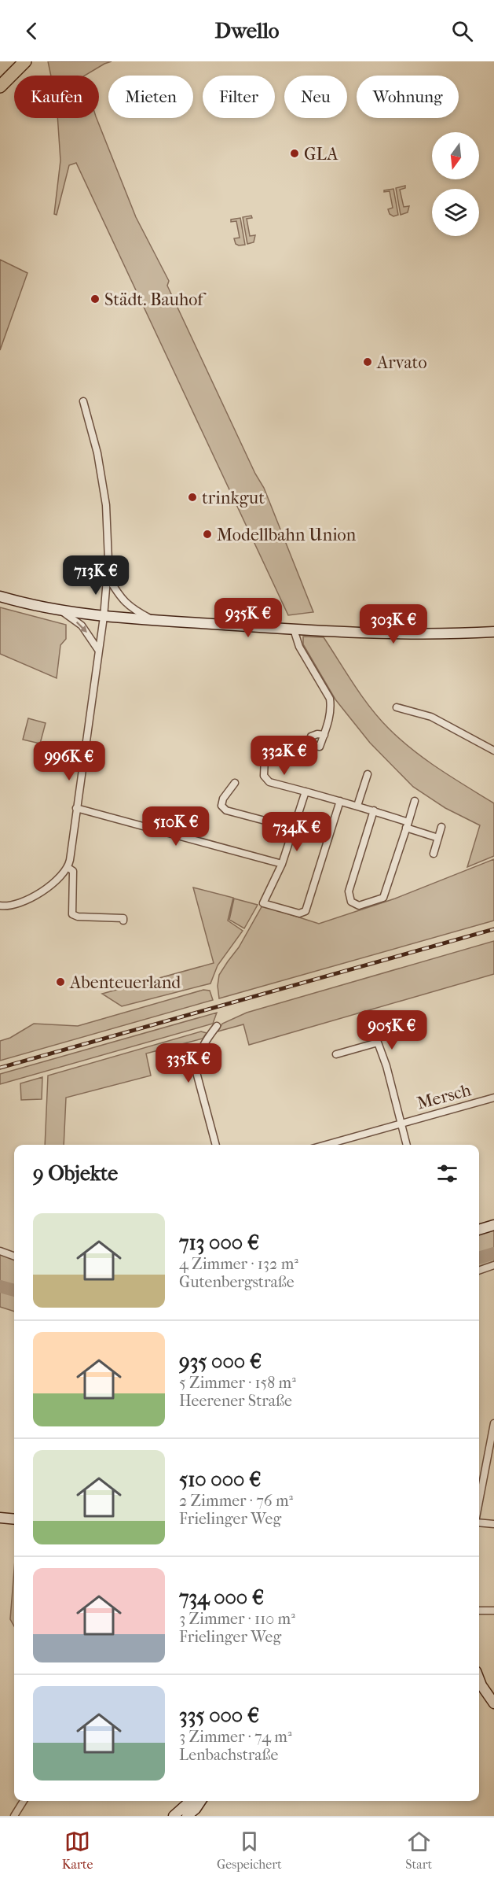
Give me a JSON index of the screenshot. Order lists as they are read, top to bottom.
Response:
{
  "streets": {
    "street": ["Mersch"]
  },
  "places": [
    "GLA",
    "Städt. Bauhof",
    "Arvato",
    "trinkgut",
    "Modellbahn Union",
    "Abenteuerland"
  ],
  "north": "bottom",
  "page": {
    "header": "Dwello",
    "chip": [
      "Kaufen",
      "Mieten",
      "Filter",
      "Neu",
      "Wohnung"
    ],
    "price": [
      "713K €",
      "935K €",
      "303K €",
      "332K €",
      "996K €",
      "510K €",
      "734K €",
      "905K €",
      "335K €"
    ],
    "heading": "9 Objekte",
    "list": [
      {
        "name": "713 000 €",
        "note": "4 Zimmer · 132 m² · Gutenbergstraße"
      },
      {
        "name": "935 000 €",
        "note": "5 Zimmer · 158 m² · Heerener Straße"
      },
      {
        "name": "510 000 €",
        "note": "2 Zimmer · 76 m² · Frielinger Weg"
      },
      {
        "name": "734 000 €",
        "note": "3 Zimmer · 110 m² · Frielinger Weg"
      },
      {
        "name": "335 000 €",
        "note": "3 Zimmer · 74 m² · Lenbachstraße"
      }
    ],
    "tabs": ["Karte", "Gespeichert", "Start"]
  }
}
